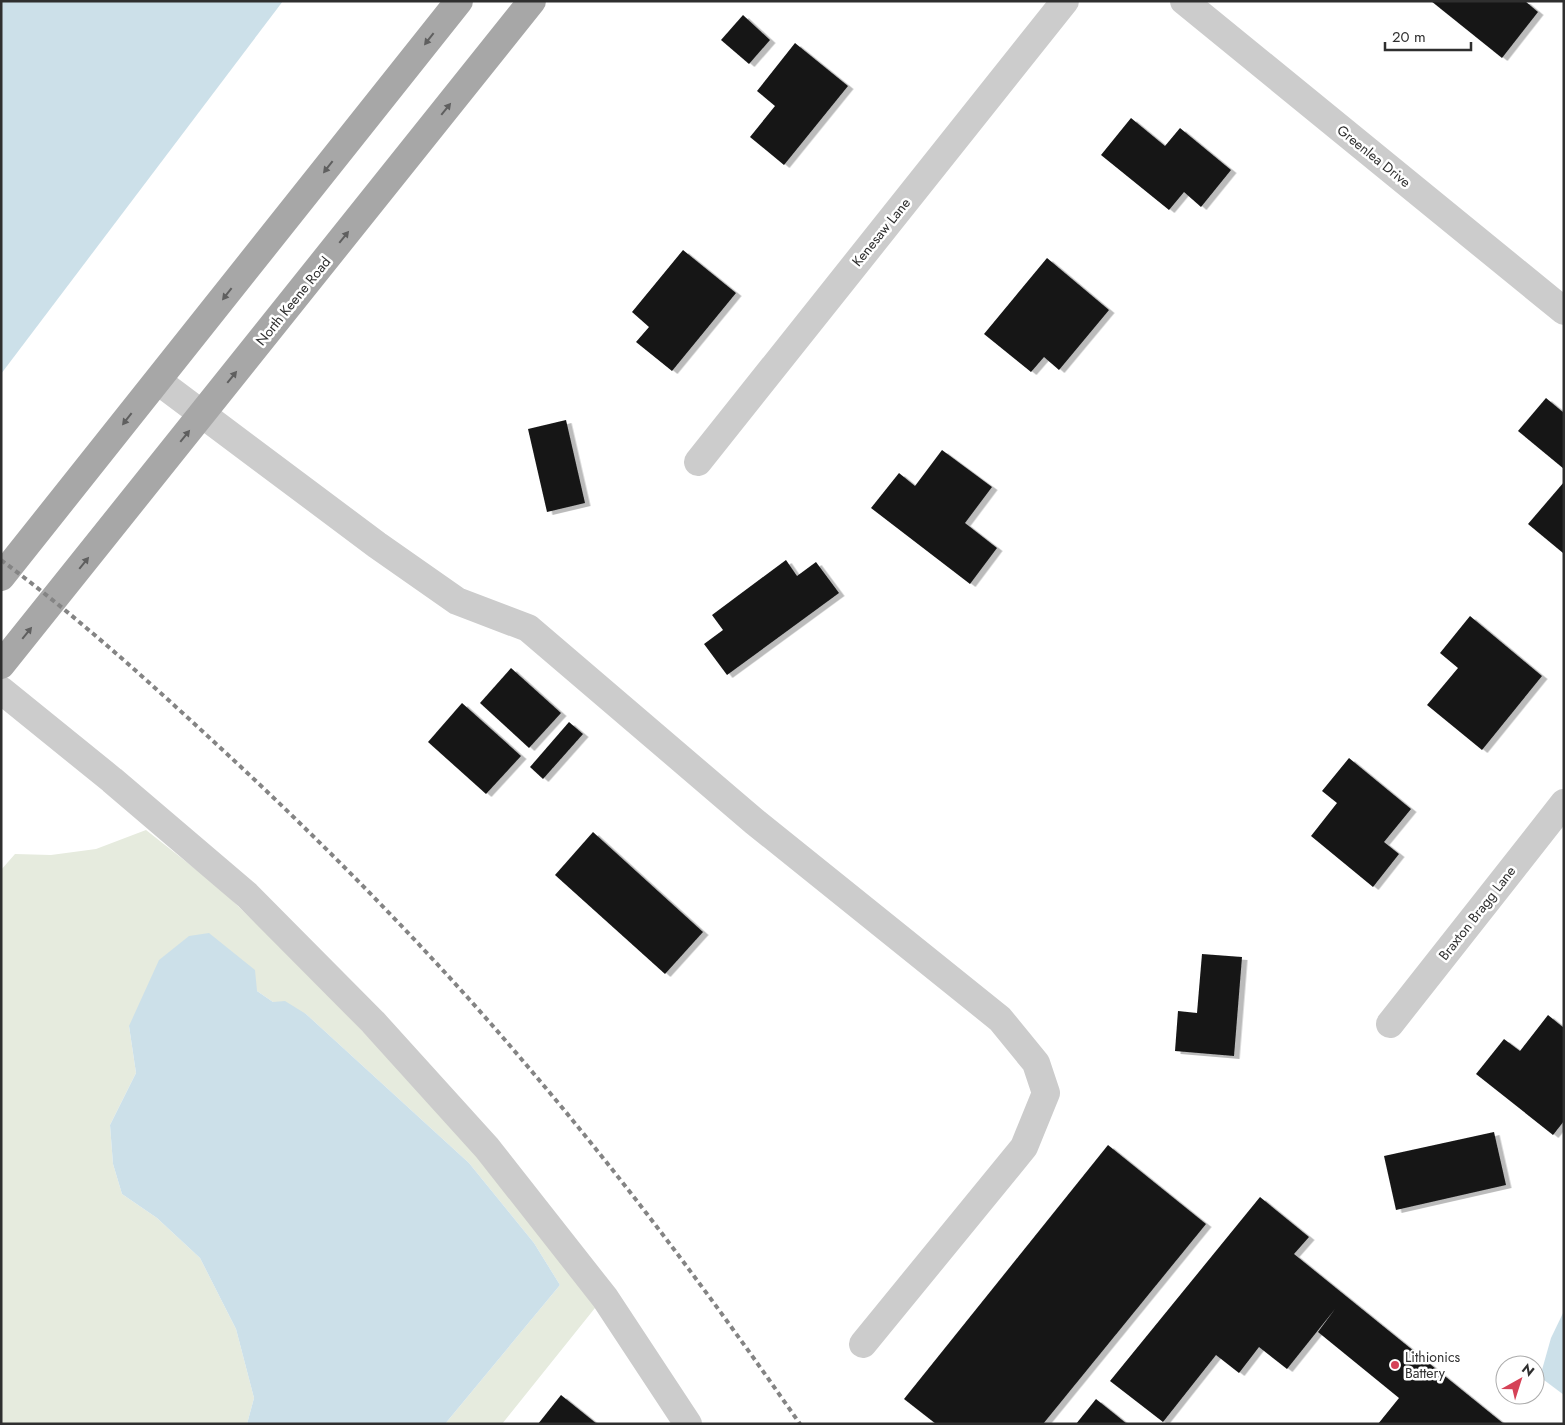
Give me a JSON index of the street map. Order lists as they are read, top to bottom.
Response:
{
  "streets": {
    "main road": ["North Keene Road"],
    "street": ["Greenlea Drive", "Kenesaw Lane", "Braxton Bragg Lane"]
  },
  "places": ["Lithionics Battery"],
  "scale_bar": "20 m",
  "north": "top right"
}
